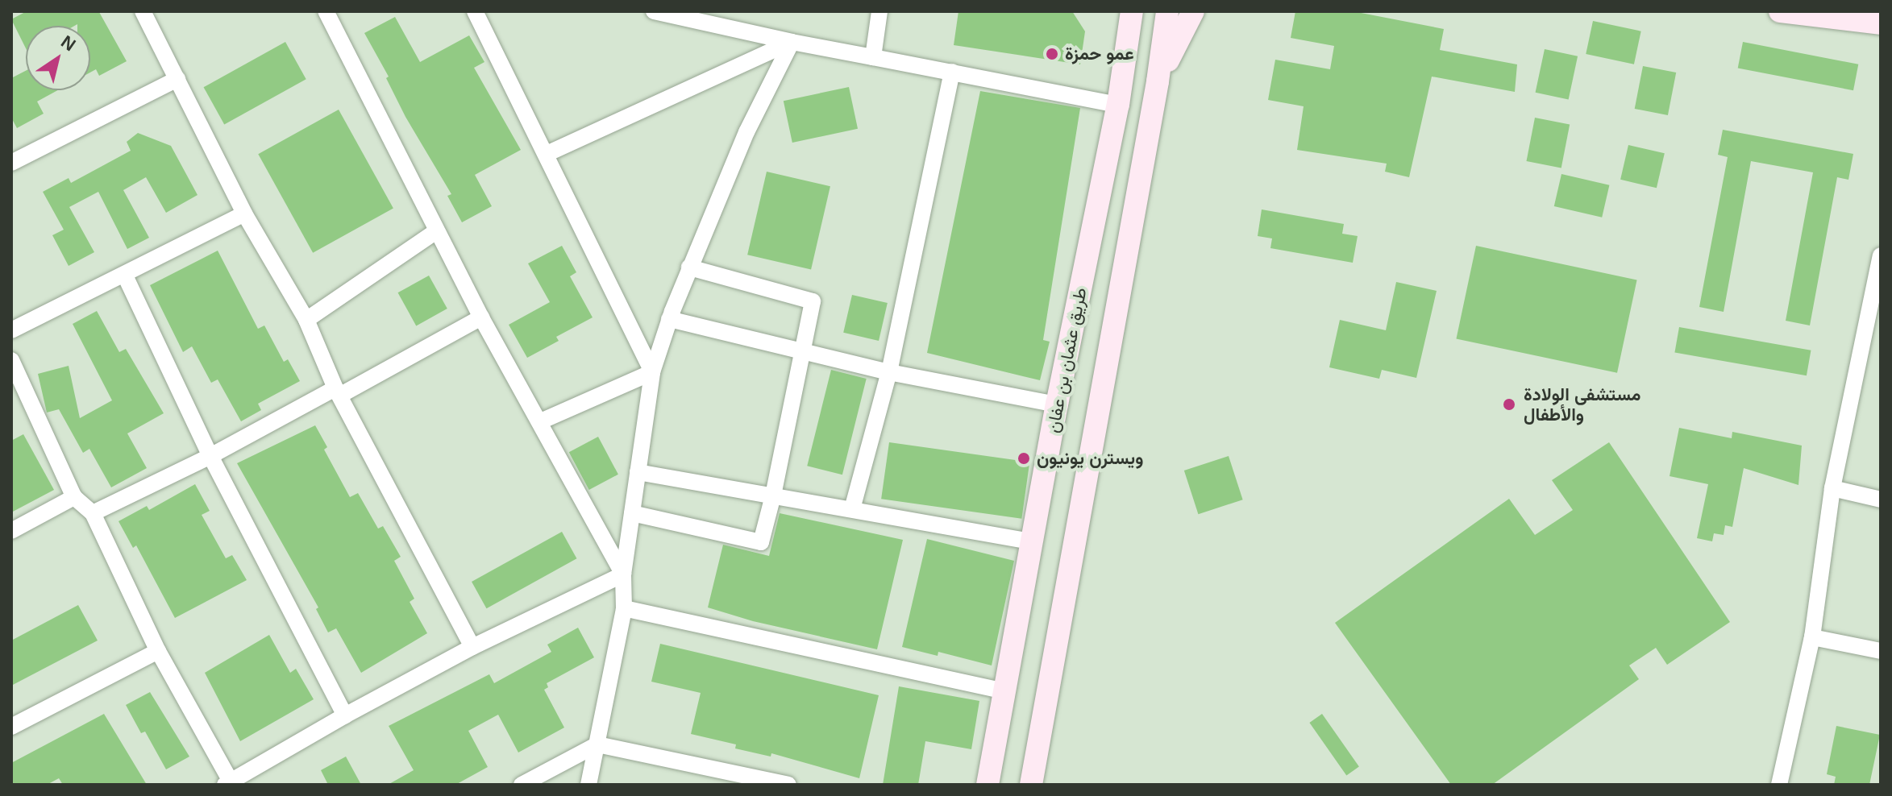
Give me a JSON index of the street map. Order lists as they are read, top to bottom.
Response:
{
  "streets": {
    "main road": ["طريق عثمان بن عفان"]
  },
  "places": ["عمو حمزة", "مستشفى الولادة والأطفال", "ويسترن يونيون"],
  "north": "top right"
}
